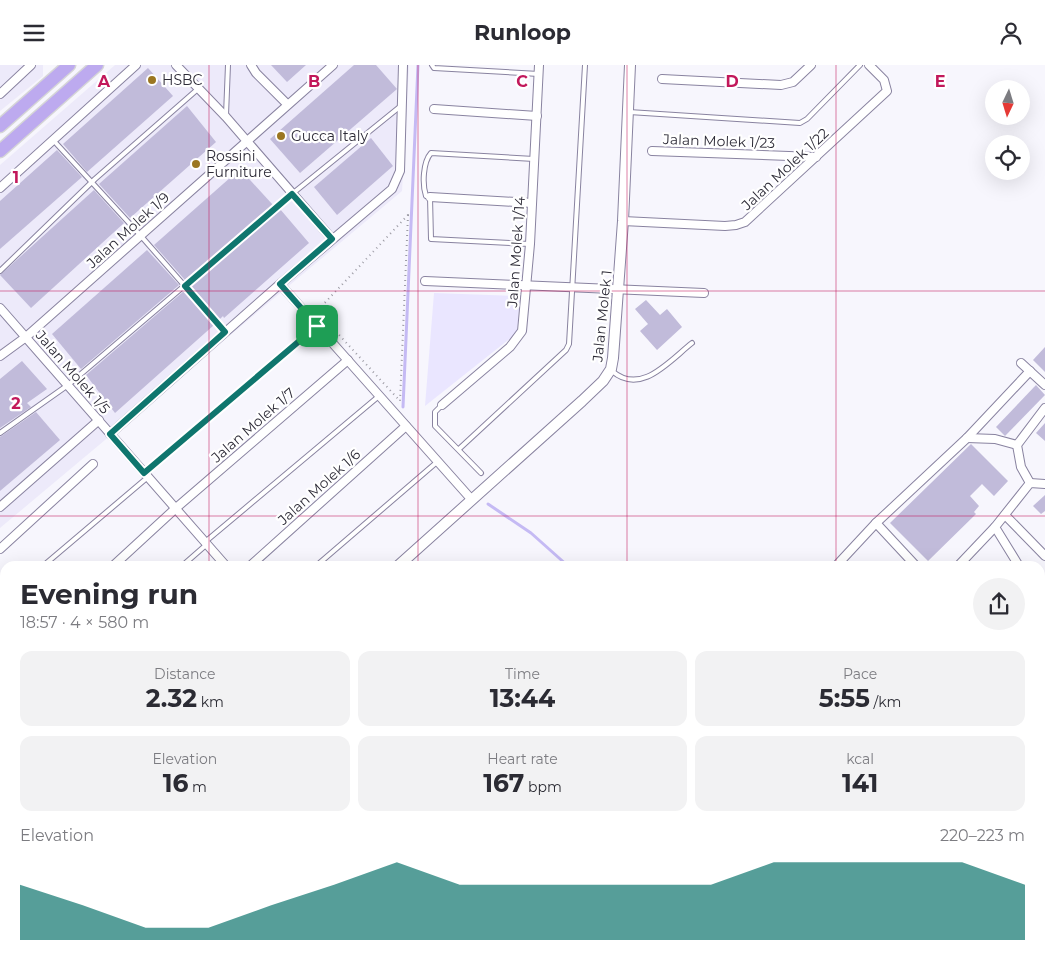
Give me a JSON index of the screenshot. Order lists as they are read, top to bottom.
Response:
{
  "streets": {
    "street": [
      "Jalan Molek 1/23",
      "Jalan Molek 1/22",
      "Jalan Molek 1/9",
      "Jalan Molek 1/14",
      "Jalan Molek 1",
      "Jalan Molek 1/5",
      "Jalan Molek 1/7",
      "Jalan Molek 1/6"
    ]
  },
  "crossings": [
    ["Jalan Molek 1/23", "Jalan Molek 1/22"],
    ["Jalan Molek 1/22", "Jalan Molek 1"],
    ["Jalan Molek 1/9", "Jalan Molek 1/5"],
    ["Jalan Molek 1/5", "Jalan Molek 1/7"]
  ],
  "places": ["HSBC", "Gucca Italy", "Rossini Furniture"],
  "north": "bottom",
  "page": {
    "header": "Runloop",
    "heading": ["Evening run", "18:57 · 4 × 580 m"],
    "stats": [
      ["Distance", "2.32 km"],
      ["Time", "13:44"],
      ["Pace", "5:55 /km"],
      ["Elevation", "16 m"],
      ["Heart rate", "167 bpm"],
      ["kcal", "141"]
    ],
    "chart": ["Elevation", "220–223 m"]
  },
  "grid": {
    "columns": [
      "A",
      "B",
      "C",
      "D",
      "E"
    ],
    "rows": ["1", "2"]
  }
}
